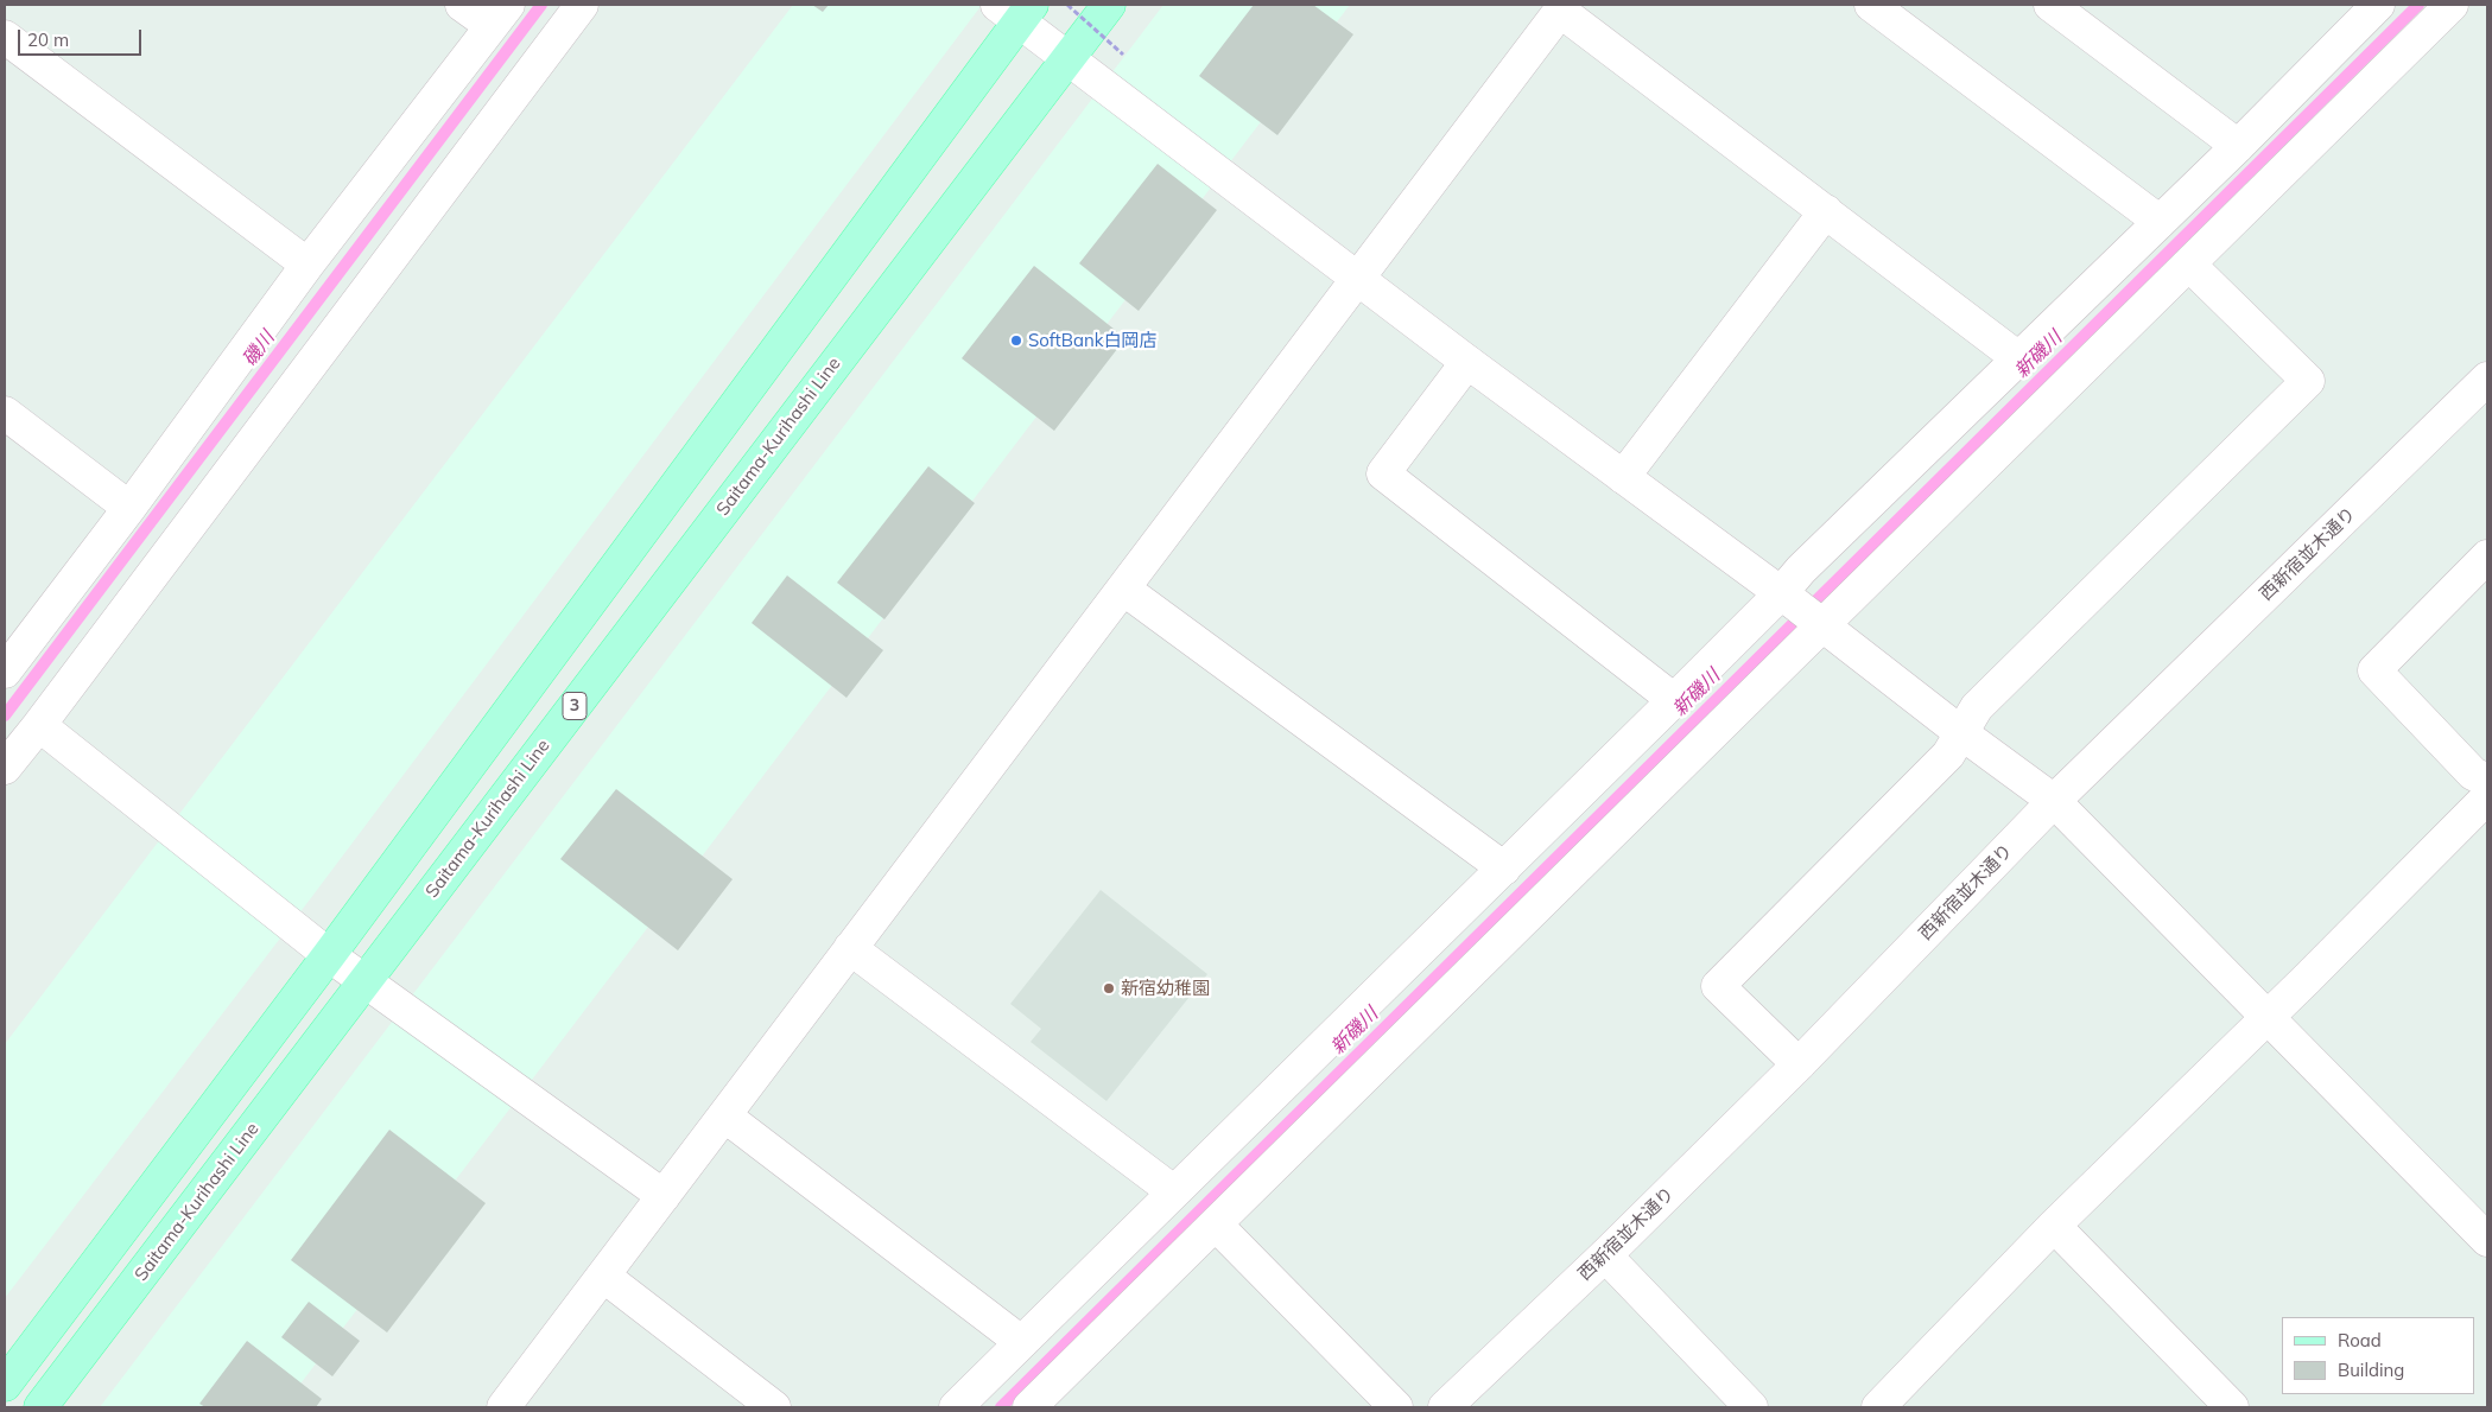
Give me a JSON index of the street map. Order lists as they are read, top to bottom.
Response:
{
  "streets": {
    "main road": ["Saitama-Kurihashi Line", "3"],
    "street": ["西新宿並木通り"]
  },
  "water": ["磯川", "新磯川"],
  "places": ["SoftBank白岡店", "新宿幼稚園"],
  "legend": ["Road", "Building"],
  "scale_bar": "20 m"
}
